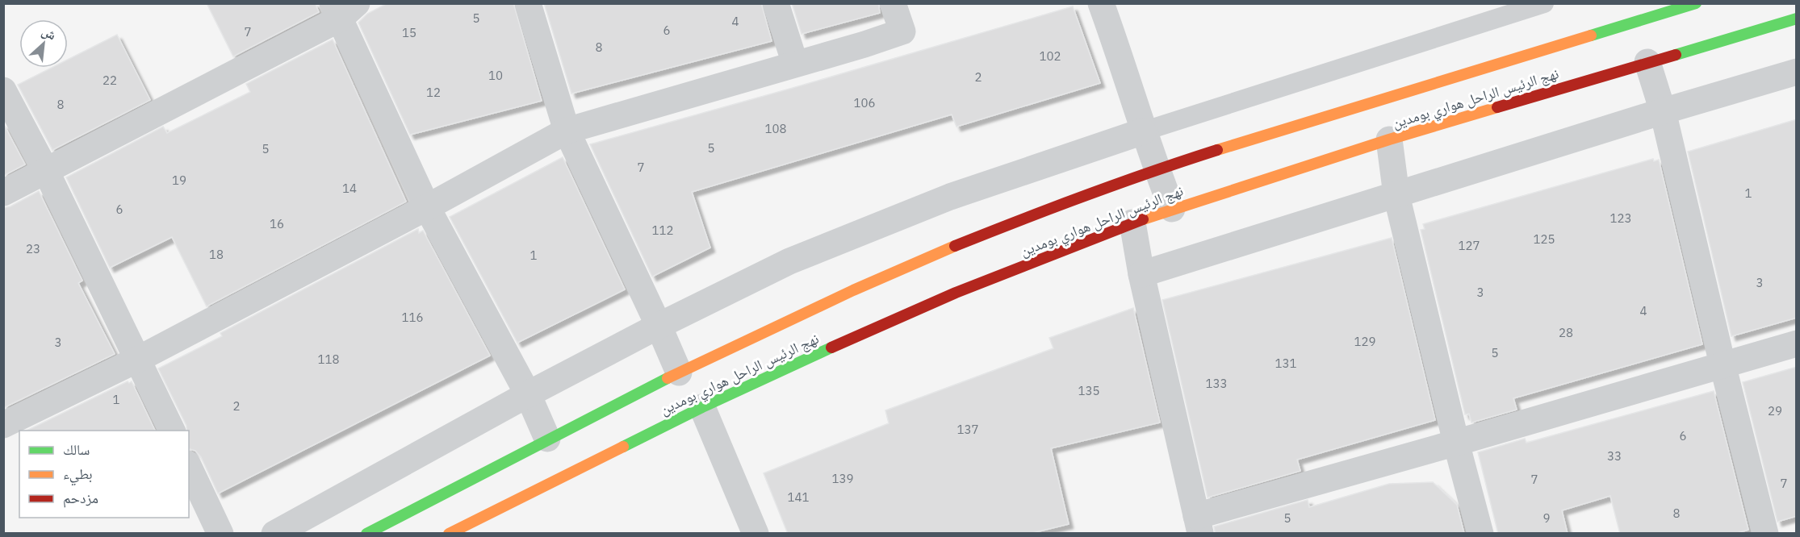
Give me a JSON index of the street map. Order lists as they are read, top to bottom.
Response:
{
  "streets": {
    "main road": ["نهج الرئيس الراحل هواري بومدين"]
  },
  "house_numbers": [
    "5",
    "4",
    "6",
    "7",
    "15",
    "8",
    "102",
    "10",
    "2",
    "22",
    "12",
    "106",
    "8",
    "108",
    "5",
    "5",
    "7",
    "19",
    "14",
    "1",
    "6",
    "123",
    "16",
    "112",
    "125",
    "127",
    "23",
    "18",
    "1",
    "3",
    "3",
    "4",
    "116",
    "28",
    "129",
    "3",
    "5",
    "118",
    "131",
    "133",
    "135",
    "1",
    "2",
    "29",
    "137",
    "6",
    "33",
    "139",
    "7",
    "7",
    "141",
    "8",
    "5",
    "9"
  ],
  "legend": ["سالك", "بطيء", "مزدحم"],
  "north": "top right"
}
